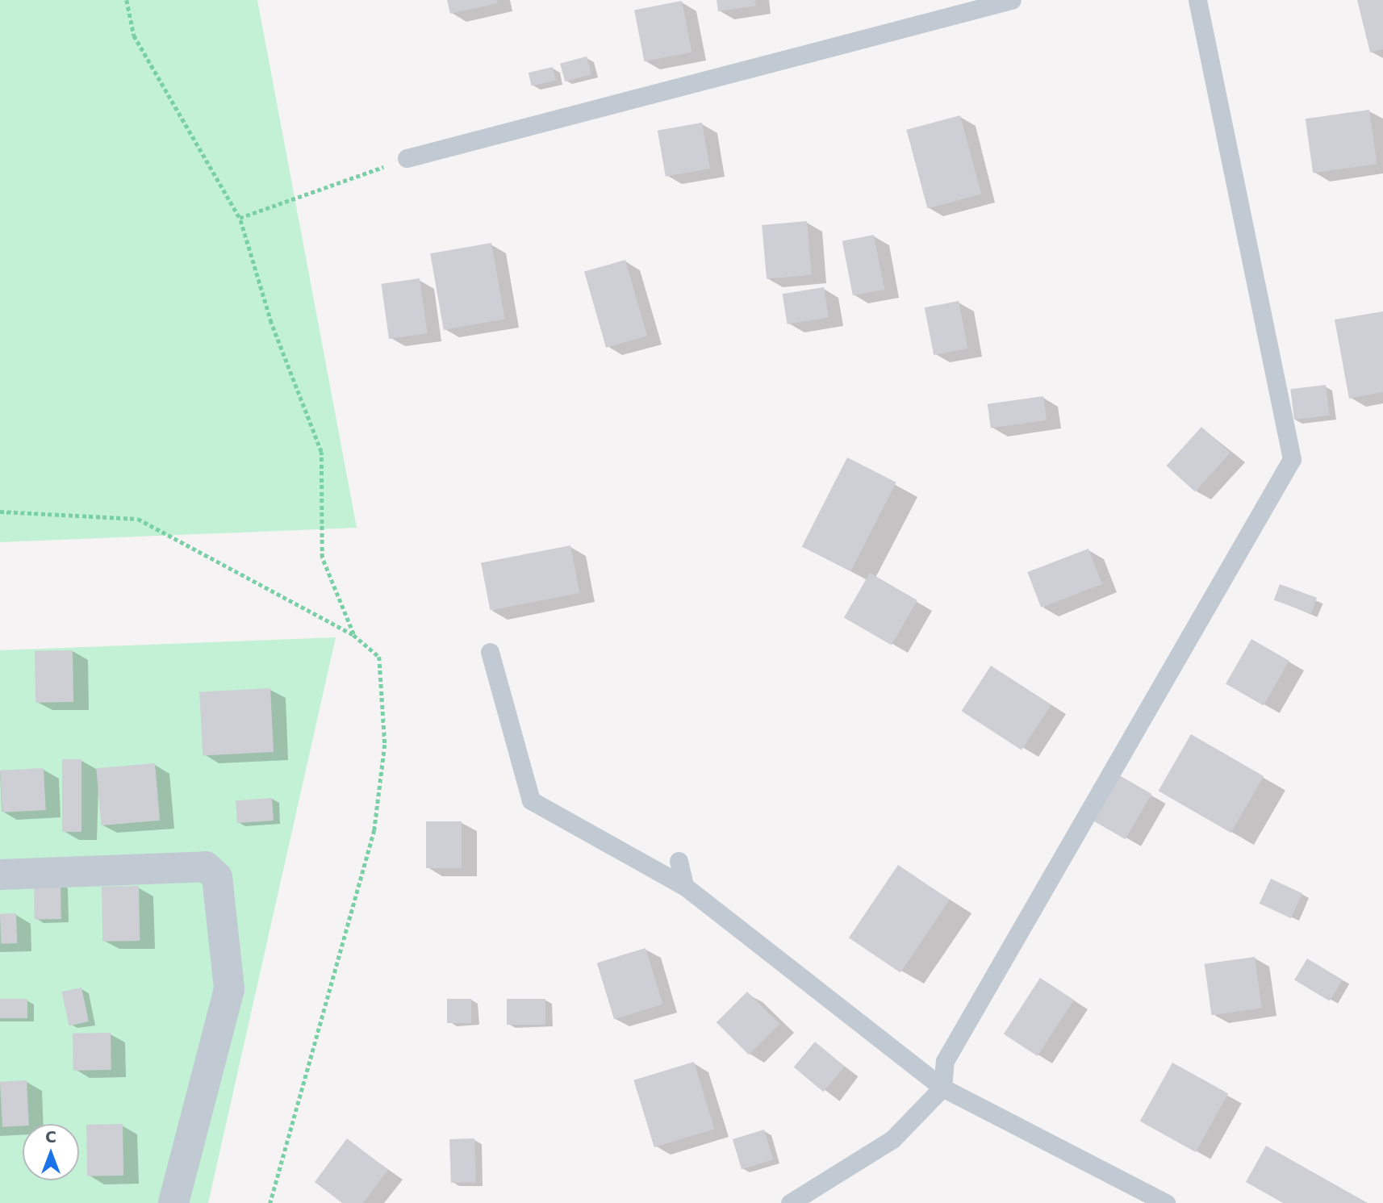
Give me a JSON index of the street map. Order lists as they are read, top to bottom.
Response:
{
  "north": "top"
}
